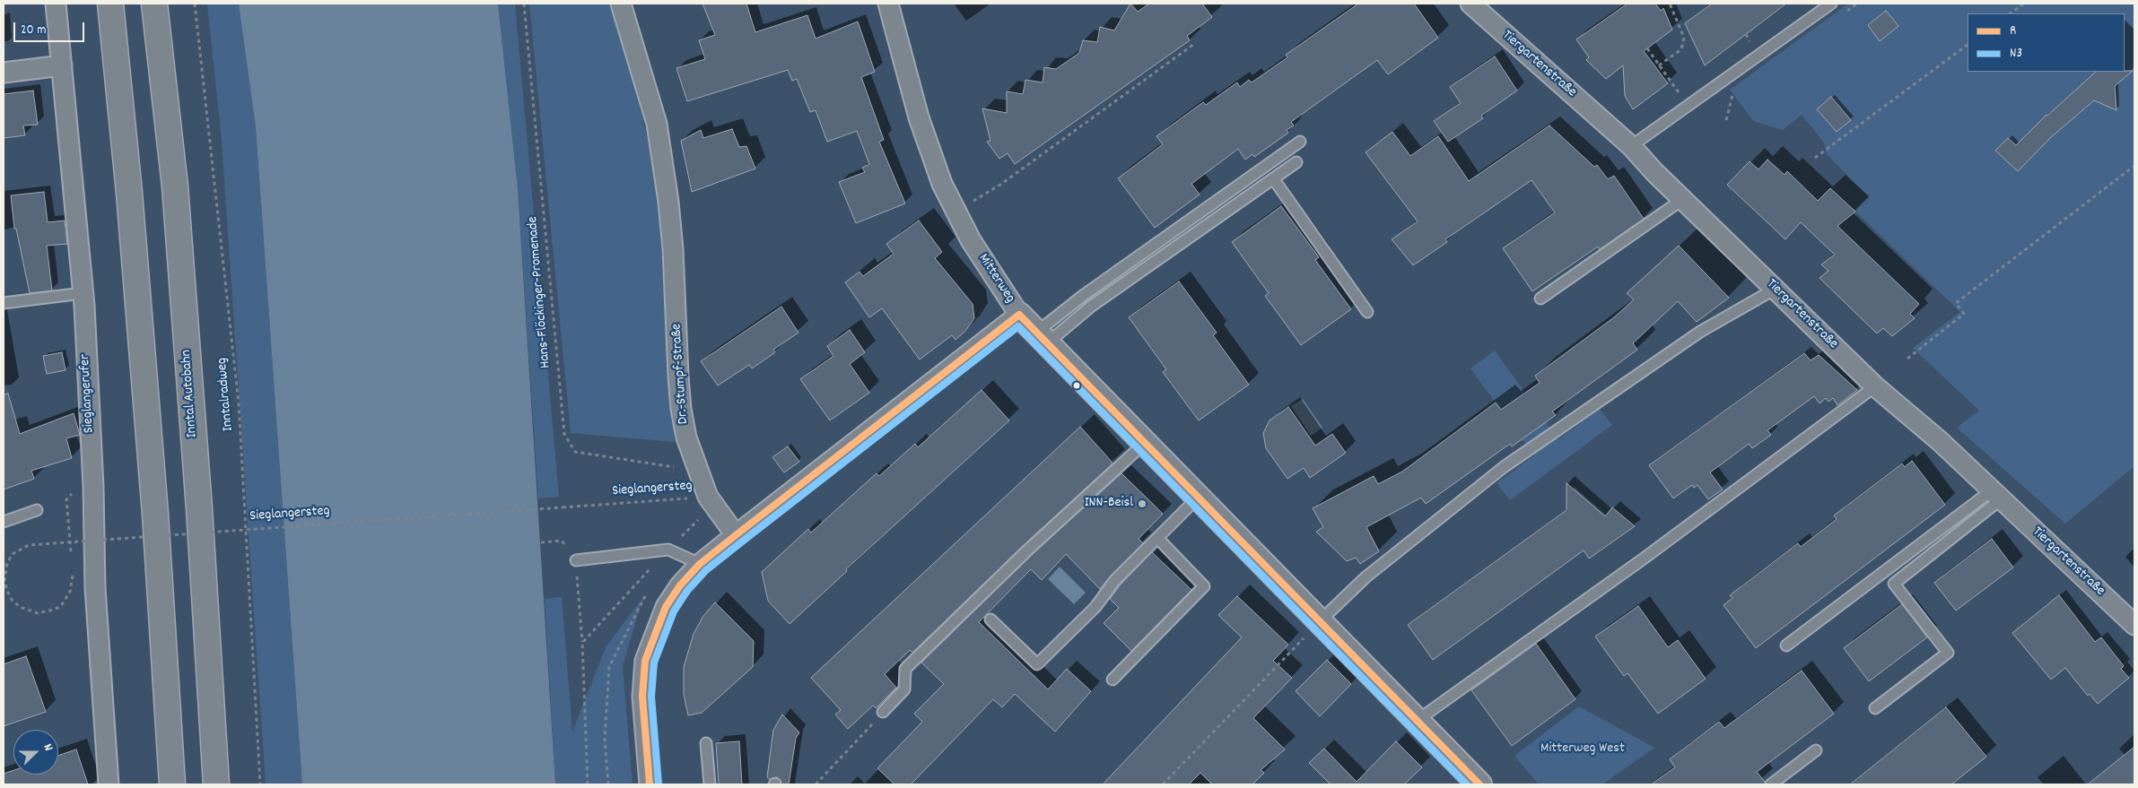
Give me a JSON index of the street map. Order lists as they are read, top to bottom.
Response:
{
  "streets": {
    "highway": ["Inntal Autobahn"],
    "street": [
      "Tiergartenstraße",
      "Mitterweg",
      "Dr.-Stumpf-Straße",
      "Sieglangerufer"
    ],
    "path": ["Hans-Flöckinger-Promenade", "Inntalradweg", "Sieglangersteg"]
  },
  "crossings": [
    ["Hans-Flöckinger-Promenade", "Dr.-Stumpf-Straße"],
    ["Dr.-Stumpf-Straße", "Sieglangersteg"]
  ],
  "parks": ["Mitterweg West"],
  "places": ["INN-Beisl"],
  "lines": ["transit line R", "transit line N3"],
  "legend": ["R", "N3"],
  "scale_bar": "20 m",
  "north": "right"
}
